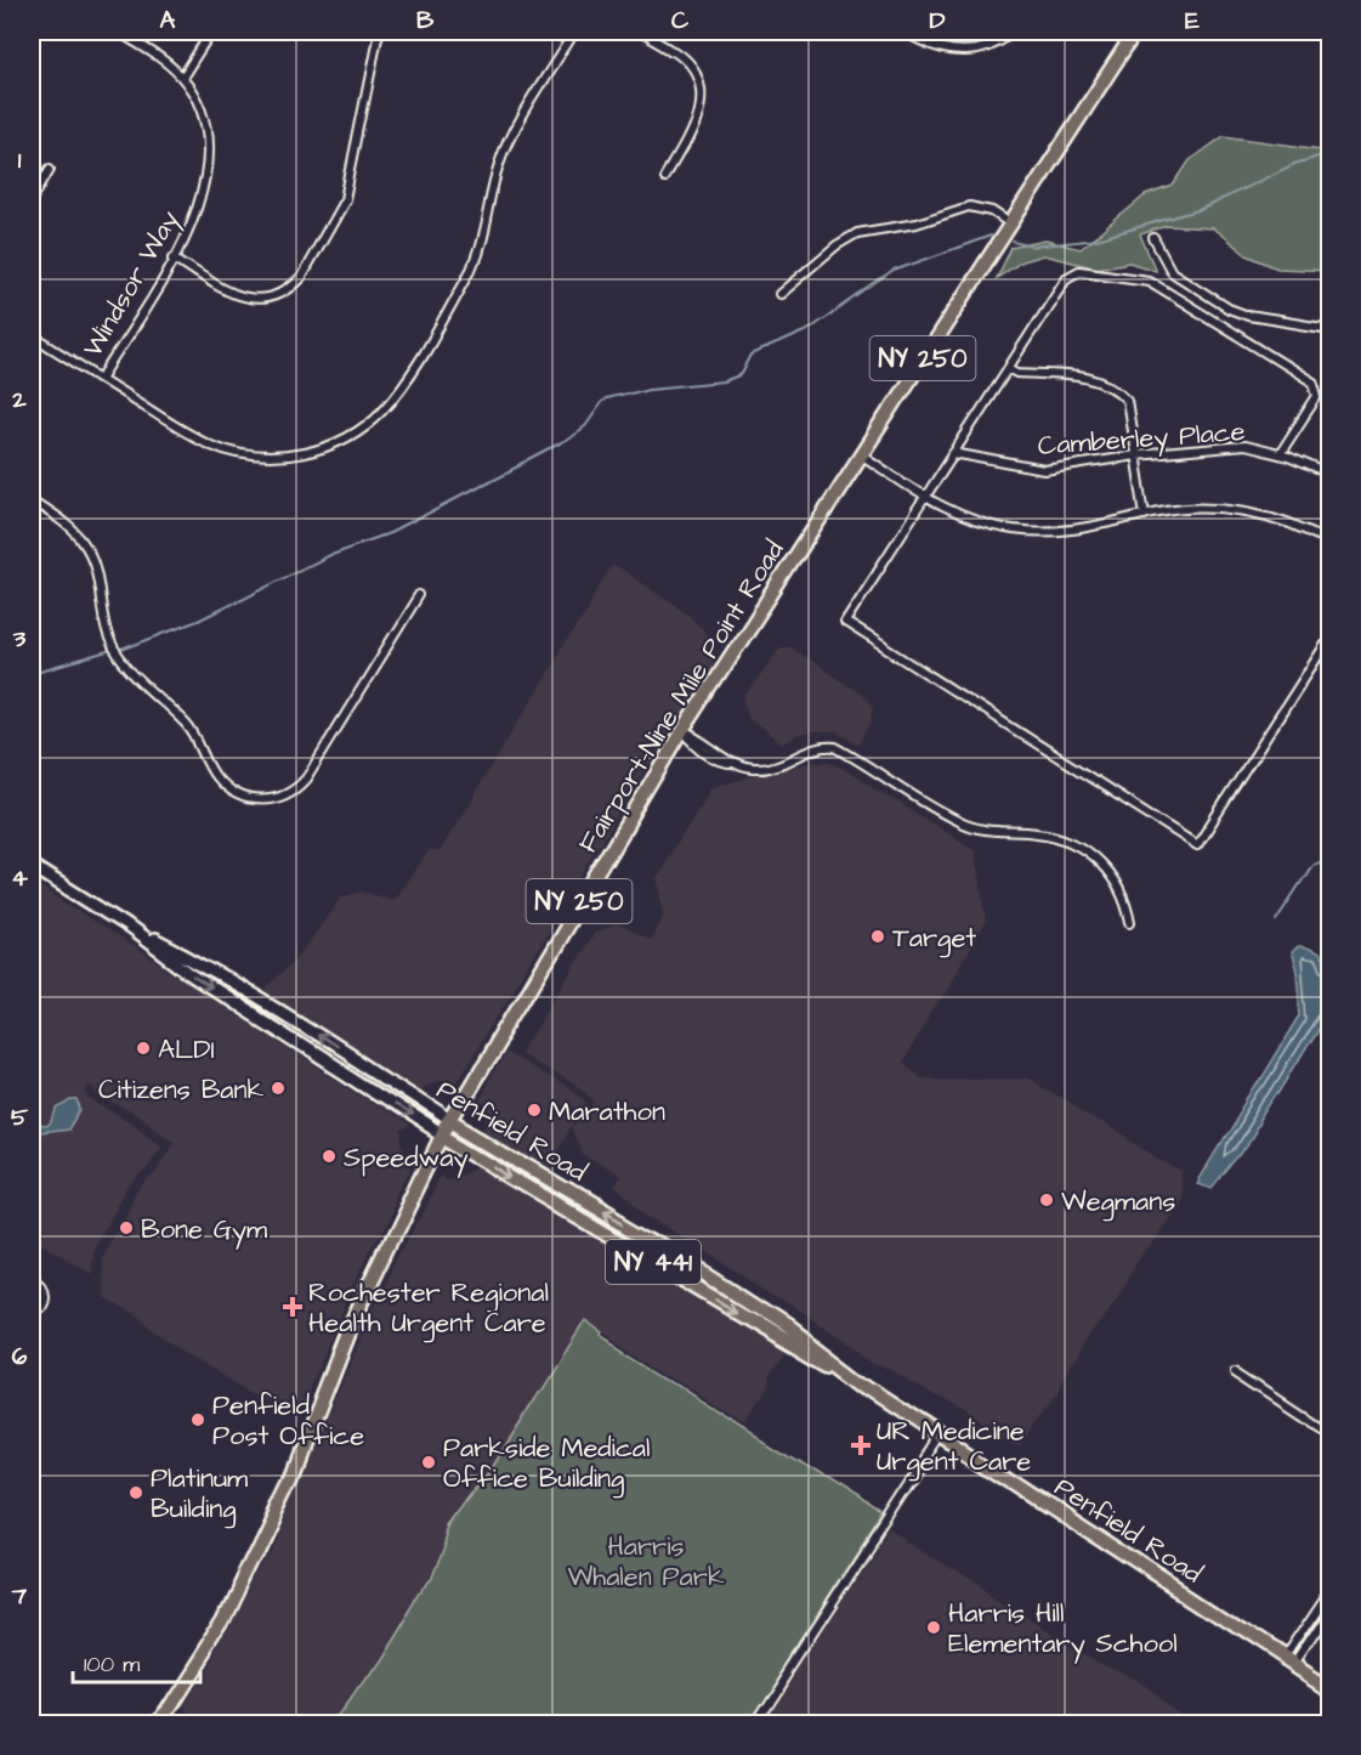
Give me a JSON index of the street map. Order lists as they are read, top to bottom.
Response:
{
  "streets": {
    "main road": [
      "NY 250",
      "Fairport-Nine Mile Point Road",
      "Penfield Road",
      "NY 441"
    ],
    "street": ["Windsor Way", "Camberley Place"]
  },
  "crossings": [
    ["Fairport-Nine Mile Point Road", "Penfield Road"]
  ],
  "parks": ["Harris Whalen Park"],
  "places": {
    "other": [
      "Target",
      "ALDI",
      "Citizens Bank",
      "Marathon",
      "Speedway",
      "Wegmans",
      "Bone Gym",
      "Penfield Post Office",
      "Parkside Medical Office Building",
      "Platinum Building",
      "Harris Hill Elementary School"
    ],
    "health": ["Rochester Regional Health Urgent Care", "UR Medicine Urgent Care"]
  },
  "scale_bar": "100 m",
  "grid": {
    "columns": [
      "A",
      "B",
      "C",
      "D",
      "E"
    ],
    "rows": [
      "1",
      "2",
      "3",
      "4",
      "5",
      "6",
      "7"
    ]
  }
}
